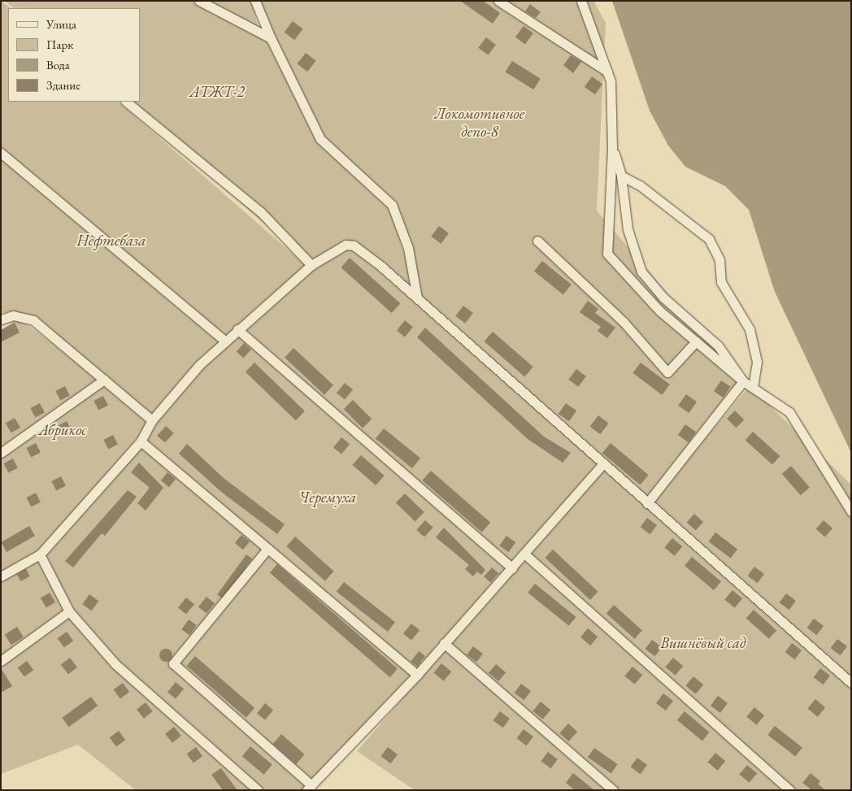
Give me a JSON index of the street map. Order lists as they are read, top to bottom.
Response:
{
  "parks": [
    "АТЖТ-2",
    "Локомотивное депо-8",
    "Нефтебаза",
    "Абрикос",
    "Черемуха",
    "Вишнёвый сад"
  ],
  "legend": [
    "Улица",
    "Парк",
    "Вода",
    "Здание"
  ]
}
